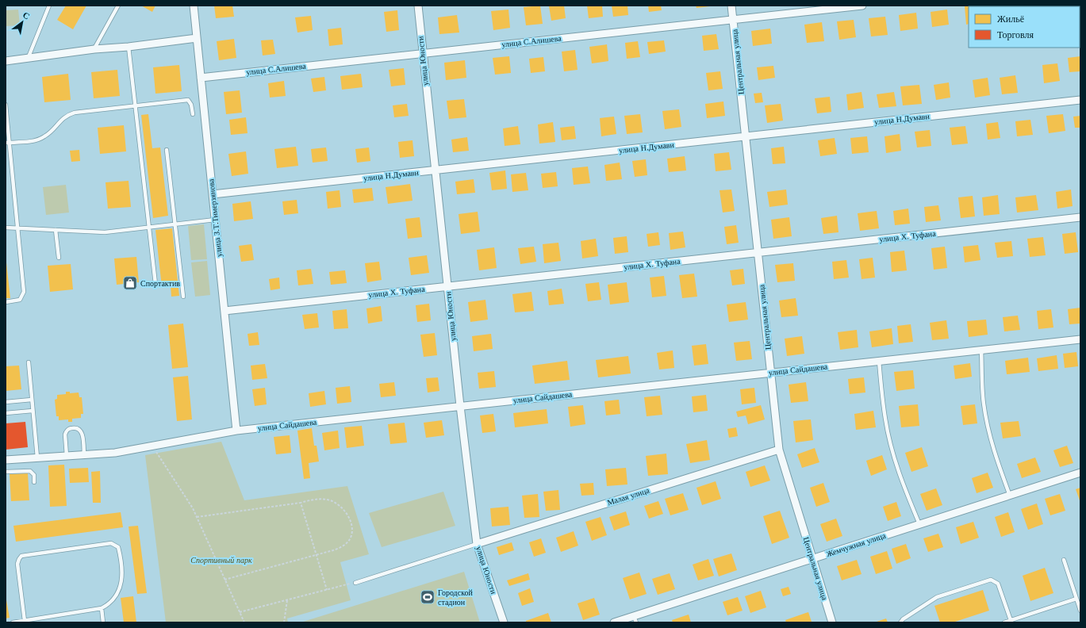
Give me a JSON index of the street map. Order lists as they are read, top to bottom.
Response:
{
  "streets": {
    "street": [
      "улица С.Алишева",
      "улица Юности",
      "Центральная улица",
      "улица Н.Думави",
      "улица З.Т.Тимерзянова",
      "улица Х. Туфана",
      "улица Сайдашева",
      "Малая улица",
      "Жемчужная улица"
    ]
  },
  "crossings": [
    ["улица С.Алишева", "улица Юности"],
    ["улица С.Алишева", "Центральная улица"],
    ["улица С.Алишева", "улица З.Т.Тимерзянова"],
    ["улица Юности", "улица Н.Думави"],
    ["улица Юности", "улица Х. Туфана"],
    ["улица Юности", "улица Сайдашева"],
    ["улица Юности", "Малая улица"],
    ["Центральная улица", "улица Н.Думави"],
    ["Центральная улица", "улица Х. Туфана"],
    ["Центральная улица", "улица Сайдашева"],
    ["Центральная улица", "Малая улица"],
    ["Центральная улица", "Жемчужная улица"],
    ["улица Н.Думави", "улица З.Т.Тимерзянова"],
    ["улица З.Т.Тимерзянова", "улица Х. Туфана"],
    ["улица З.Т.Тимерзянова", "улица Сайдашева"]
  ],
  "parks": ["Спортивный парк"],
  "places": {
    "shop": ["Спортактив"],
    "sports": ["Городской стадион"]
  },
  "legend": ["Жильё", "Торговля"],
  "north": "top right"
}
